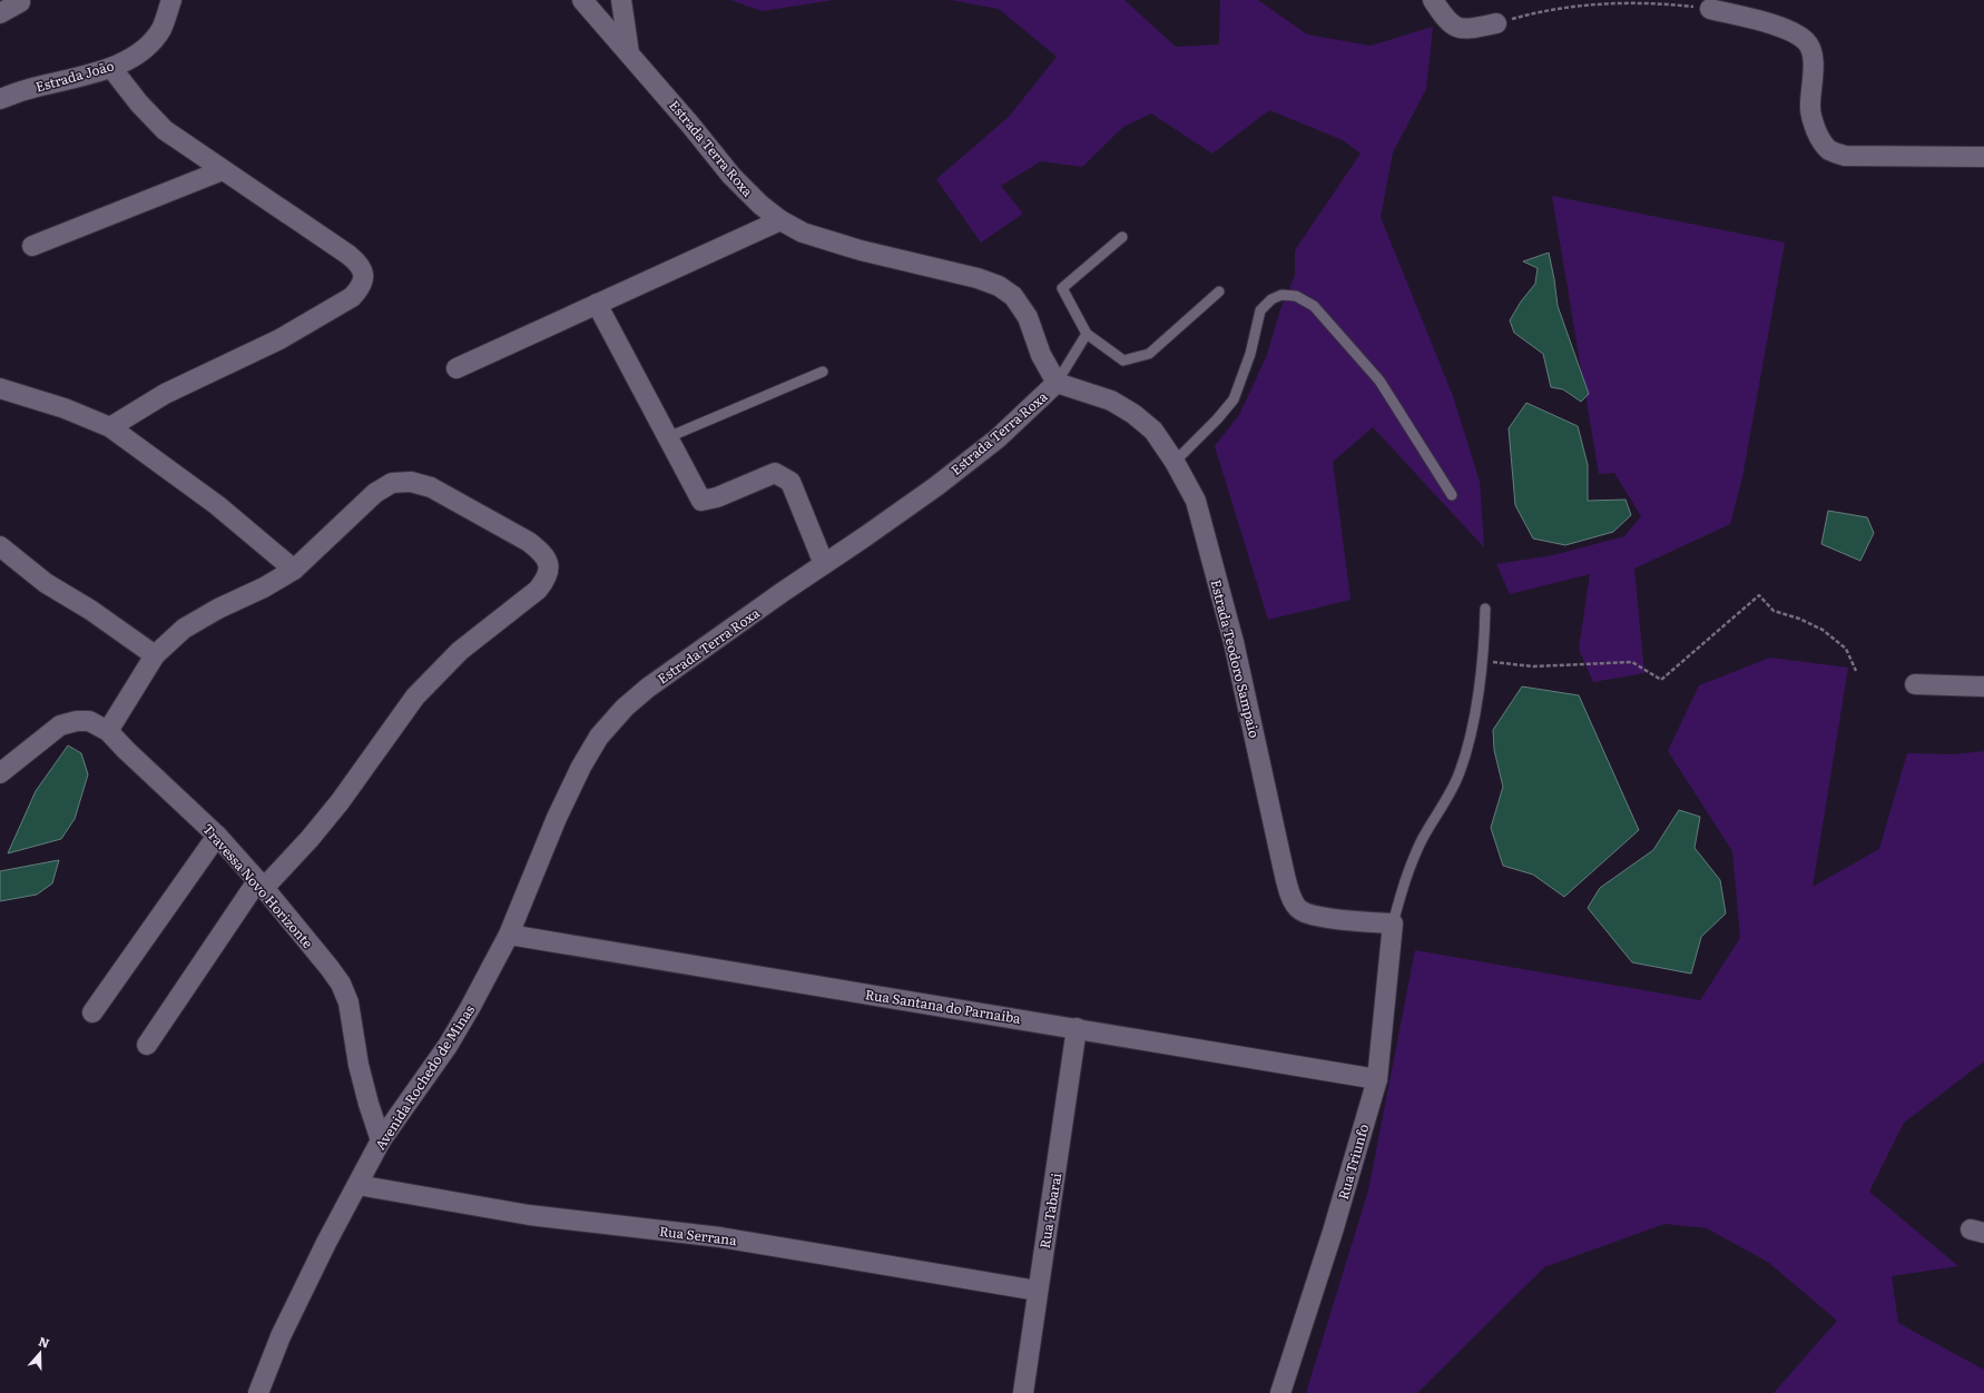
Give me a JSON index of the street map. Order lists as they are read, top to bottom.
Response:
{
  "streets": {
    "street": [
      "Estrada João",
      "Estrada Terra Roxa",
      "Estrada Teodoro Sampaio",
      "Travessa Novo Horizonte",
      "Rua Santana do Parnaiba",
      "Avenida Rochedo de Minas",
      "Rua Triunfo",
      "Rua Tabarai",
      "Rua Serrana"
    ]
  },
  "crossings": [
    ["Estrada Terra Roxa", "Estrada Teodoro Sampaio"],
    ["Estrada Terra Roxa", "Avenida Rochedo de Minas"],
    ["Estrada Teodoro Sampaio", "Rua Triunfo"],
    ["Travessa Novo Horizonte", "Avenida Rochedo de Minas"],
    ["Rua Santana do Parnaiba", "Avenida Rochedo de Minas"],
    ["Rua Santana do Parnaiba", "Rua Triunfo"],
    ["Rua Santana do Parnaiba", "Rua Tabarai"],
    ["Avenida Rochedo de Minas", "Rua Serrana"],
    ["Rua Tabarai", "Rua Serrana"]
  ],
  "north": "top"
}
